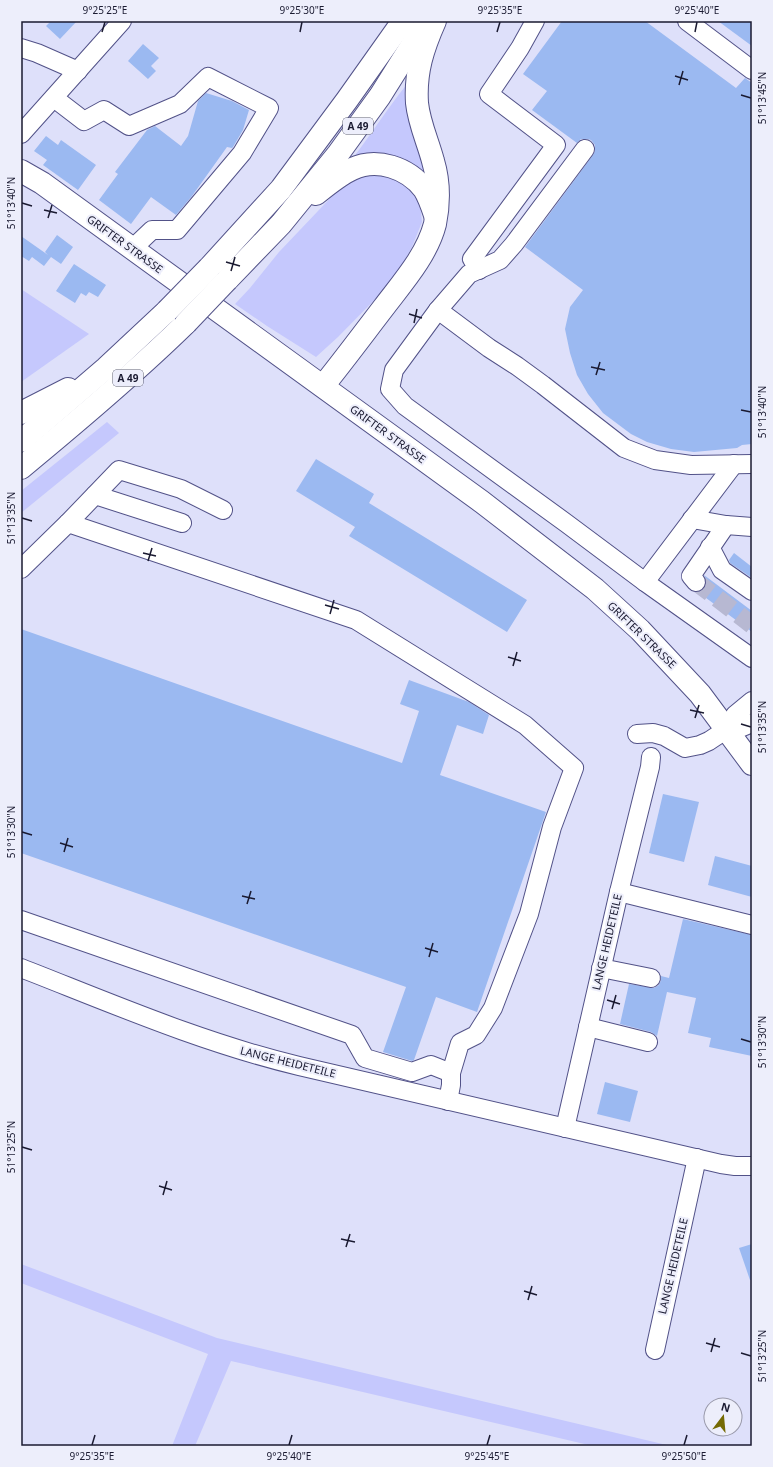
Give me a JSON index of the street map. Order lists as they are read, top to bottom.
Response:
{
  "streets": {
    "main road": ["A 49", "GRIFTER STRASSE"],
    "street": ["LANGE HEIDETEILE"]
  },
  "north": "top",
  "coordinates": [
    "9°25'25\"E",
    "9°25'30\"E",
    "9°25'35\"E",
    "9°25'40\"E",
    "51°13'45\"N",
    "51°13'40\"N",
    "51°13'35\"N",
    "51°13'30\"N",
    "51°13'25\"N",
    "9°25'45\"E",
    "9°25'50\"E"
  ]
}
